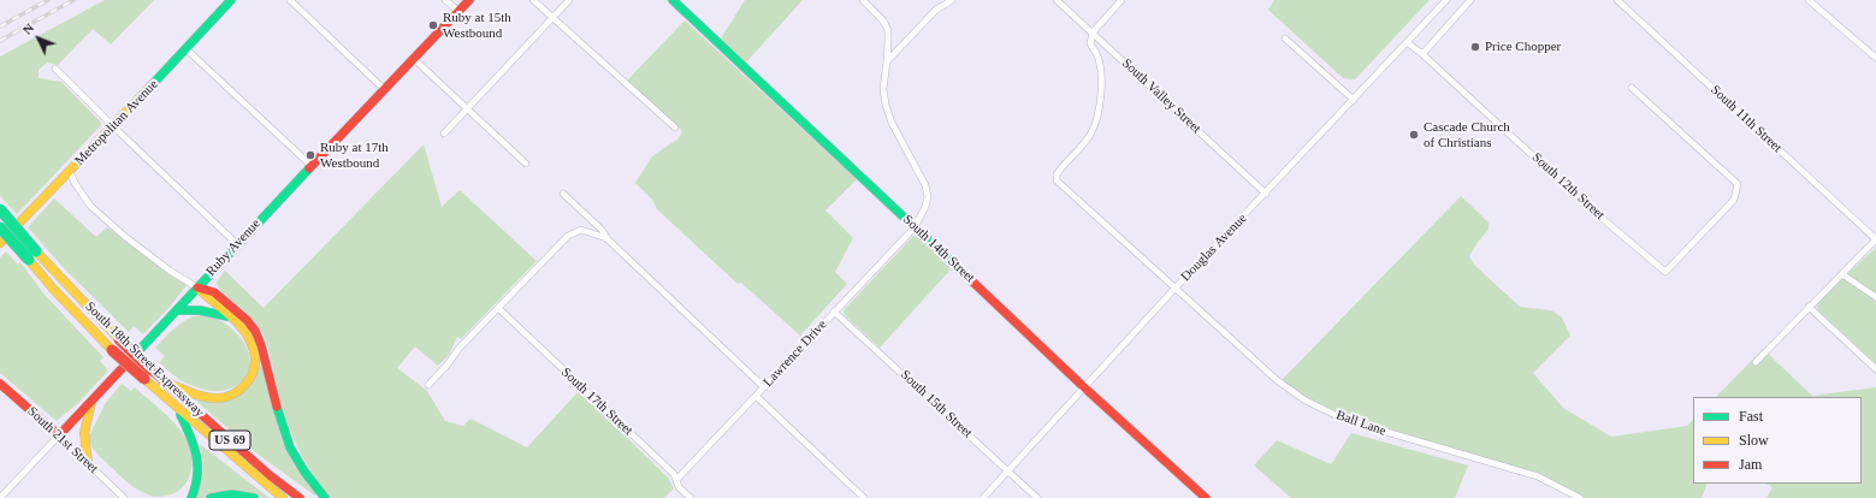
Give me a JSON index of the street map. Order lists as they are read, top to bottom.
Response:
{
  "streets": {
    "main road": [
      "Metropolitan Avenue",
      "Ruby Avenue",
      "South 14th Street",
      "South 18th Street Expressway",
      "South 21st Street",
      "US 69"
    ],
    "street": [
      "South Valley Street",
      "South 11th Street",
      "South 12th Street",
      "Douglas Avenue",
      "Lawrence Drive",
      "South 17th Street",
      "South 15th Street",
      "Ball Lane"
    ]
  },
  "crossings": [
    ["South Valley Street", "Douglas Avenue"],
    ["South Valley Street", "Ball Lane"],
    ["South 12th Street", "Douglas Avenue"],
    ["Ruby Avenue", "South 21st Street"],
    ["Douglas Avenue", "South 14th Street"],
    ["Douglas Avenue", "South 15th Street"],
    ["Douglas Avenue", "Ball Lane"],
    ["South 14th Street", "Lawrence Drive"],
    ["Lawrence Drive", "South 17th Street"],
    ["Lawrence Drive", "South 15th Street"]
  ],
  "places": [
    "Ruby at 15th Westbound",
    "Price Chopper",
    "Cascade Church of Christians",
    "Ruby at 17th Westbound"
  ],
  "legend": ["Fast", "Slow", "Jam"],
  "north": "top left"
}
